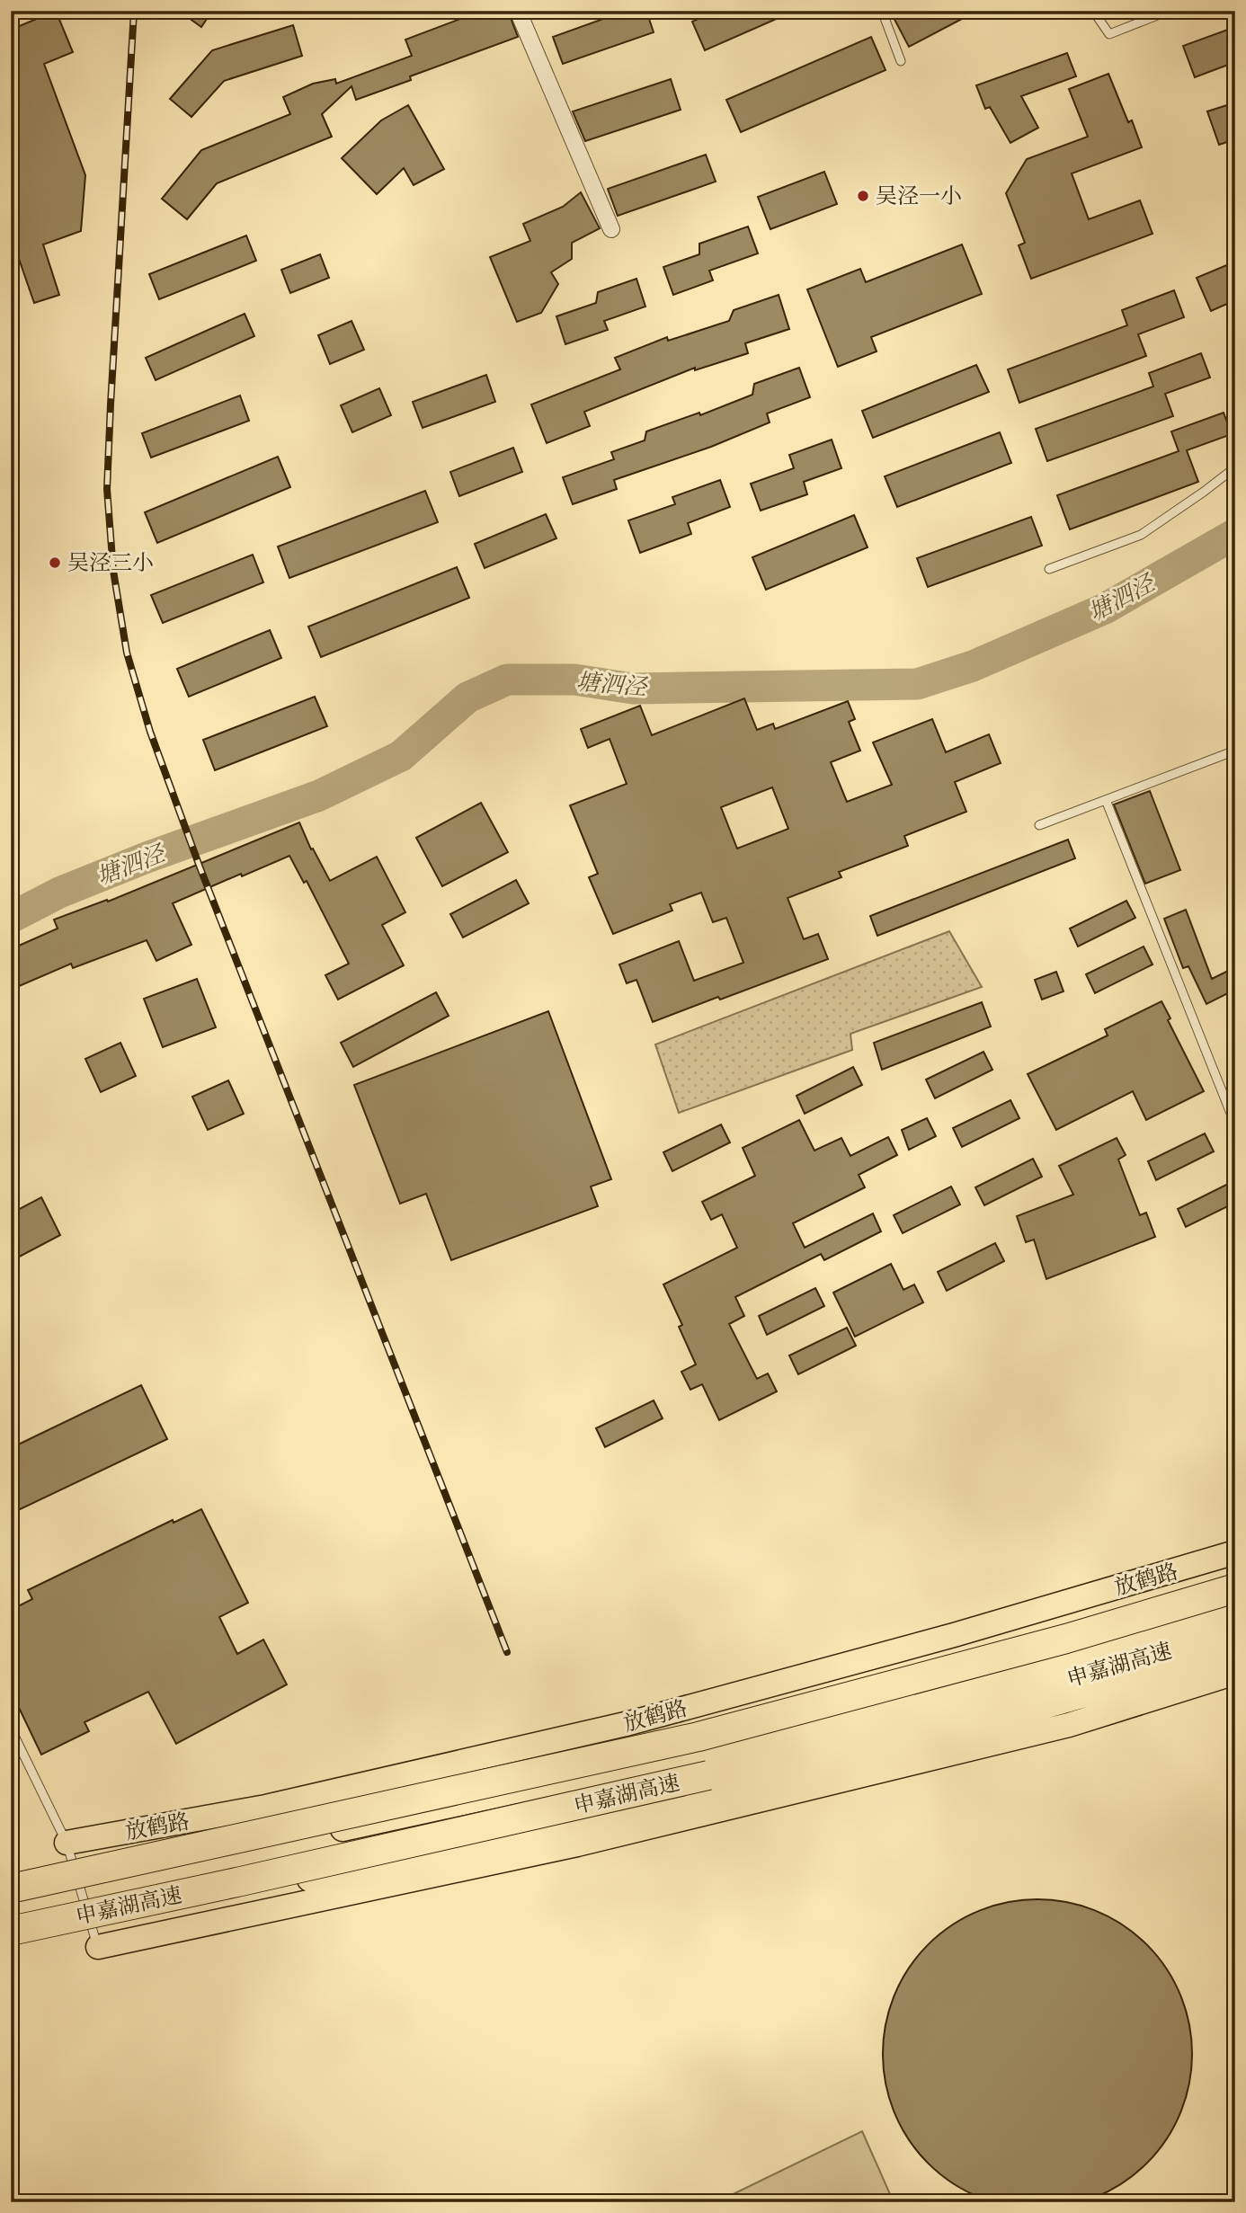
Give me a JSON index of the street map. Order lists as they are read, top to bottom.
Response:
{
  "streets": {
    "highway": ["申嘉湖高速"],
    "main road": ["放鹤路"]
  },
  "water": ["塘泗泾"],
  "places": ["吴泾一小", "吴泾三小"]
}
